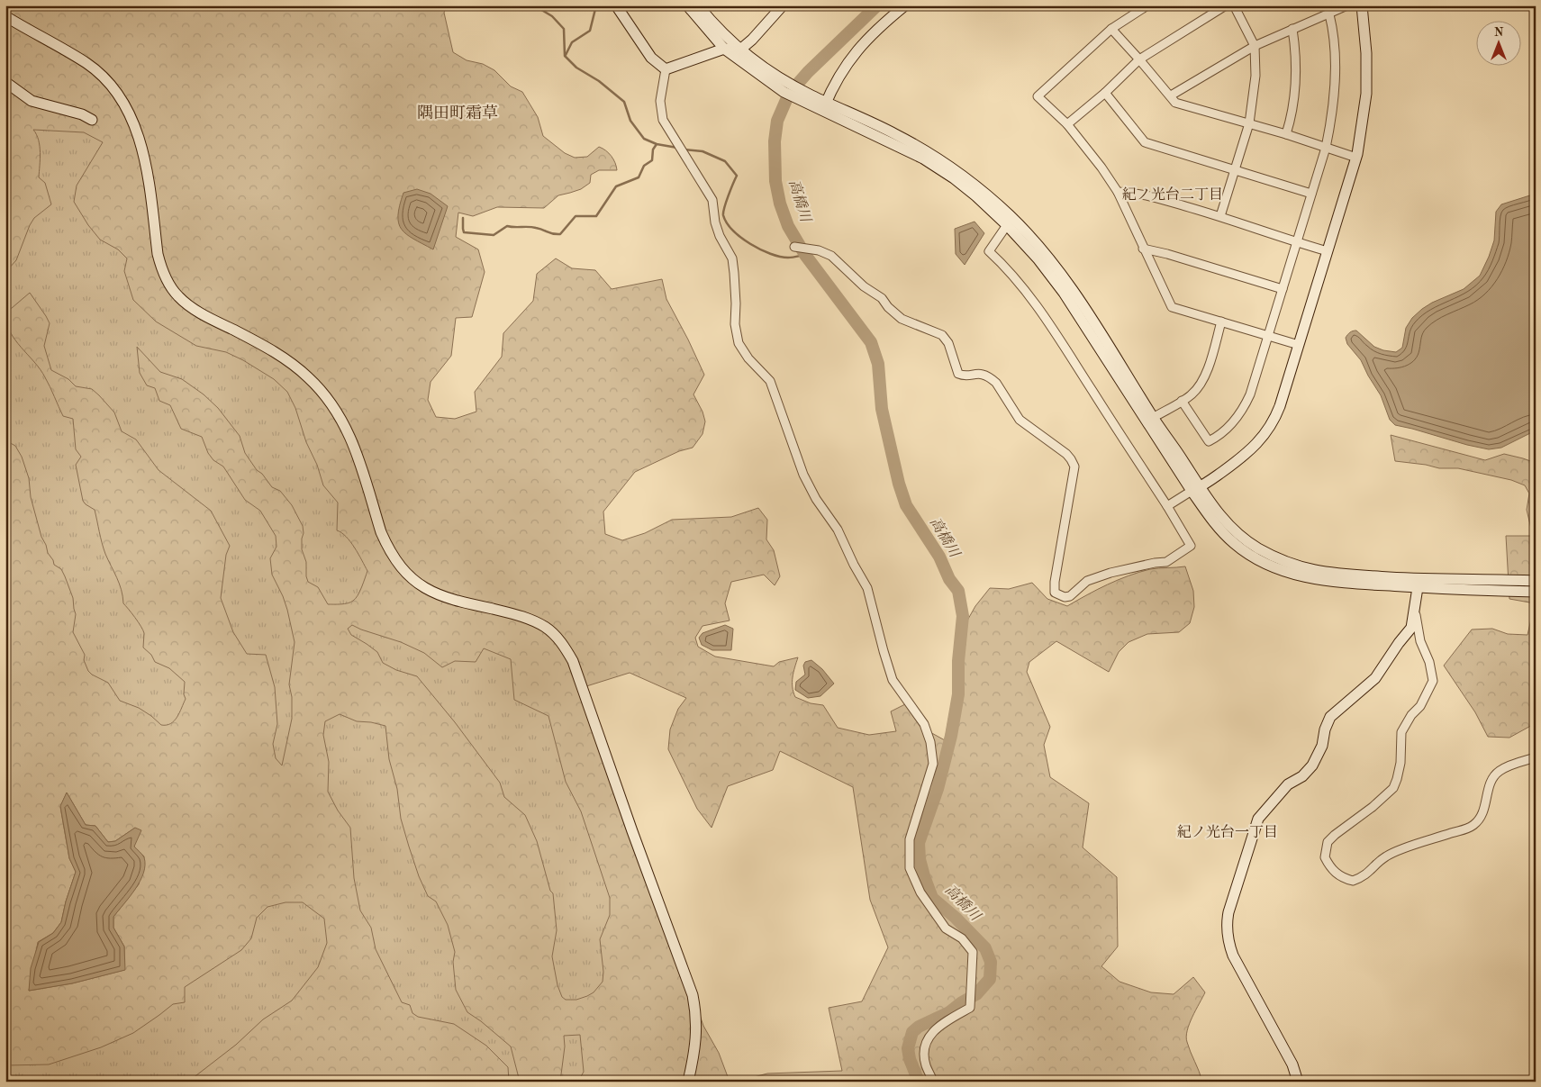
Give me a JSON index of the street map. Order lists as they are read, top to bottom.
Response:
{
  "districts": ["隅田町霜草", "紀ノ光台二丁目", "紀ノ光台一丁目"],
  "water": ["高橋川"],
  "north": "top"
}
